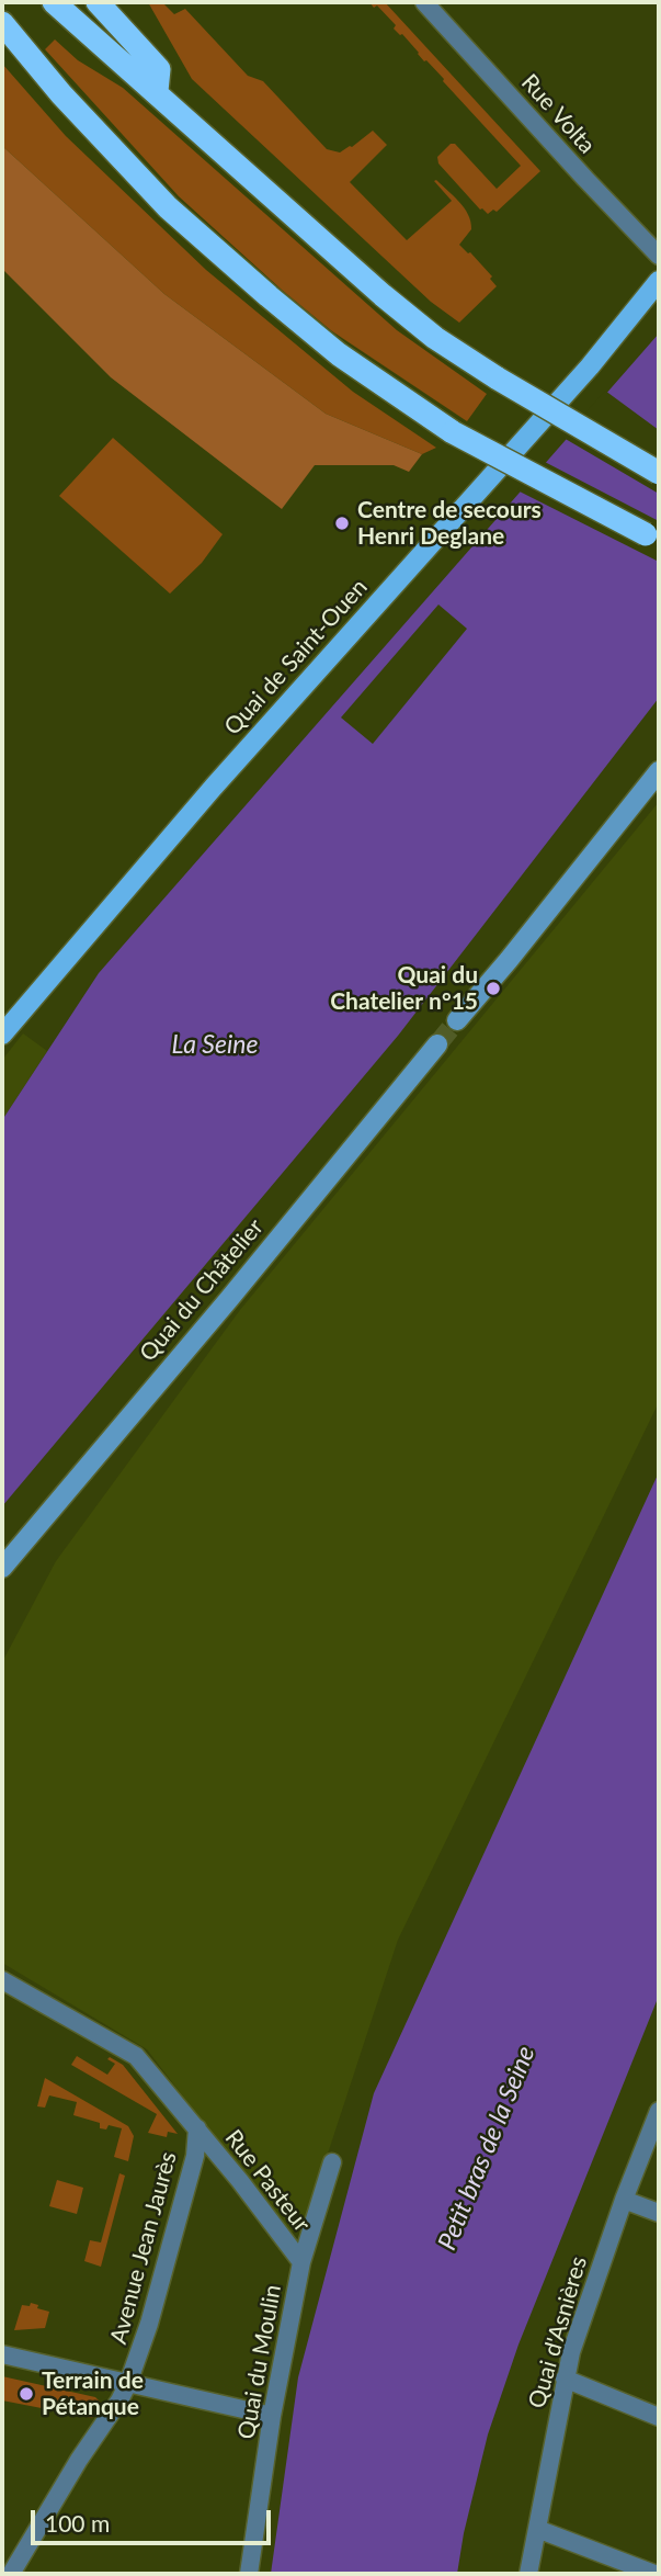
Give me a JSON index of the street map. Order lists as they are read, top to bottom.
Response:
{
  "streets": {
    "main road": ["Quai de Saint-Ouen"],
    "street": [
      "Rue Volta",
      "Quai du Châtelier",
      "Rue Pasteur",
      "Avenue Jean Jaurès",
      "Quai d'Asnières",
      "Quai du Moulin"
    ]
  },
  "crossings": [
    ["Rue Pasteur", "Avenue Jean Jaurès"],
    ["Rue Pasteur", "Quai du Moulin"]
  ],
  "water": ["La Seine", "Petit bras de la Seine"],
  "places": ["Centre de secours Henri Deglane", "Quai du Chatelier n°15", "Terrain de Pétanque"],
  "scale_bar": "100 m"
}
